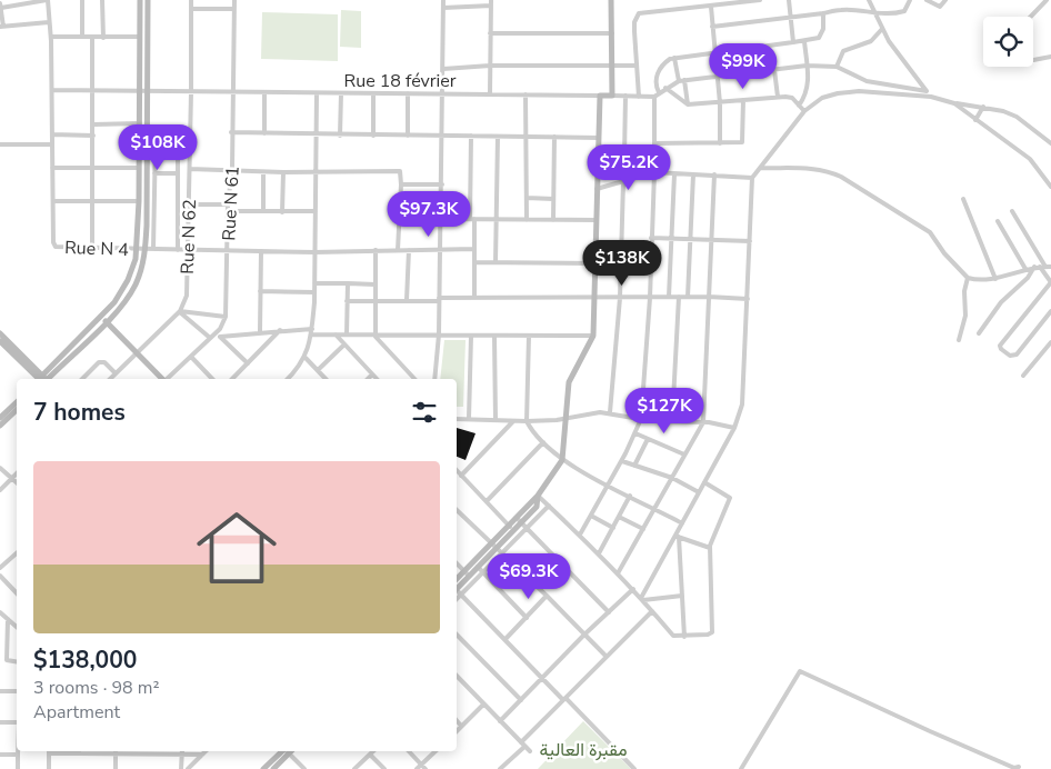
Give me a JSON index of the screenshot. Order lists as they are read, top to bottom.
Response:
{
  "streets": {
    "street": [
      "Rue 18 février",
      "Rue N 61",
      "Rue N 62",
      "Rue N 4"
    ]
  },
  "crossings": [
    ["Rue 18 février", "Rue N 61"],
    ["Rue 18 février", "Rue N 62"],
    ["Rue N 61", "Rue N 4"],
    ["Rue N 62", "Rue N 4"]
  ],
  "parks": ["مقبرة العالية"],
  "page": {
    "price": [
      "$99K",
      "$108K",
      "$75.2K",
      "$97.3K",
      "$138K",
      "$127K",
      "$69.3K"
    ],
    "heading": "7 homes",
    "list": [
      {
        "name": "$138,000",
        "note": "3 rooms · 98 m² · Apartment"
      }
    ]
  }
}
